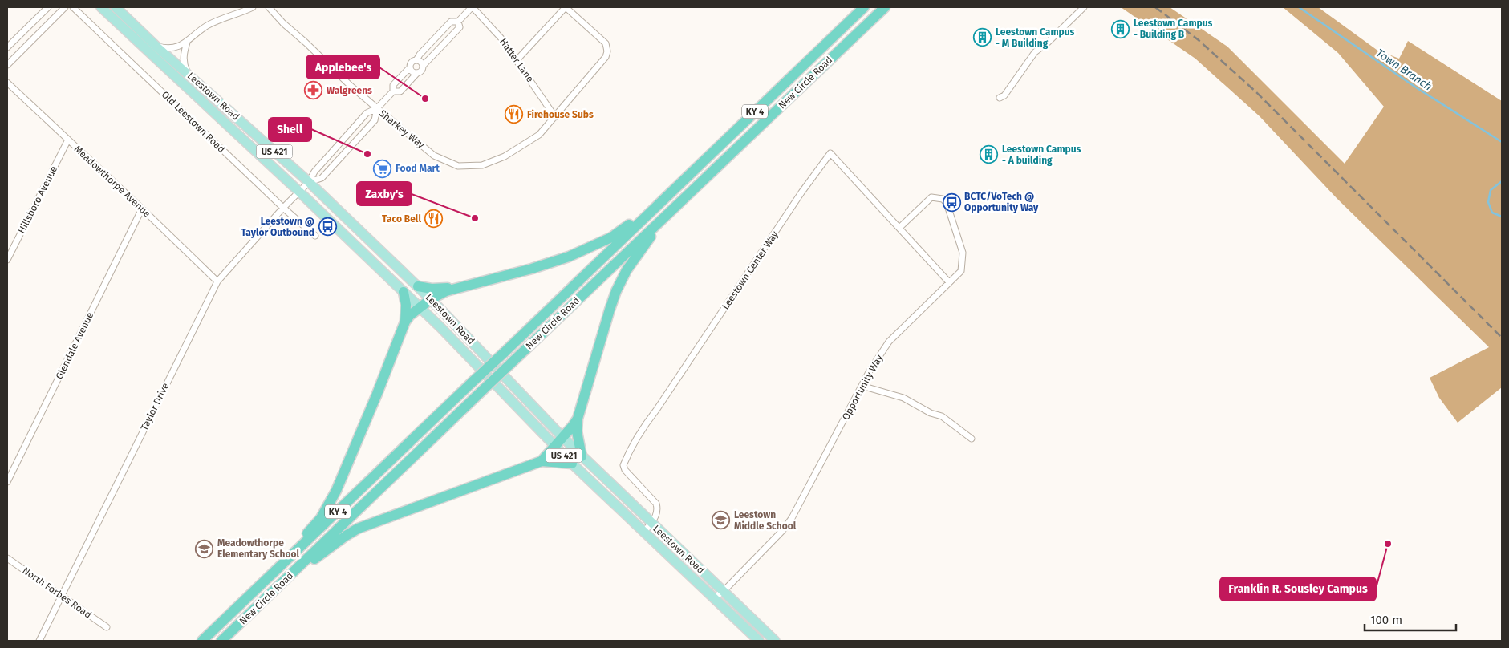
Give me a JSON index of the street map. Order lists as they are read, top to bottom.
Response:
{
  "streets": {
    "highway": ["New Circle Road", "KY 4"],
    "main road": ["Leestown Road", "US 421"],
    "street": [
      "Hatter Lane",
      "Old Leestown Road",
      "Sharkey Way",
      "Meadowthorpe Avenue",
      "Hillsboro Avenue",
      "Leestown Center Way",
      "Glendale Avenue",
      "Opportunity Way",
      "Taylor Drive",
      "North Forbes Road"
    ]
  },
  "crossings": [
    ["Hatter Lane", "Sharkey Way"],
    ["Leestown Road", "Leestown Center Way"],
    ["Leestown Road", "Opportunity Way"],
    ["Leestown Road", "Taylor Drive"],
    ["Old Leestown Road", "Taylor Drive"],
    ["Meadowthorpe Avenue", "Hillsboro Avenue"],
    ["Meadowthorpe Avenue", "Glendale Avenue"],
    ["Meadowthorpe Avenue", "Taylor Drive"],
    ["Leestown Center Way", "Opportunity Way"],
    ["Taylor Drive", "North Forbes Road"]
  ],
  "water": ["Town Branch"],
  "places": {
    "building": ["Leestown Campus - Building B", "Leestown Campus - M Building", "Leestown Campus - A building"],
    "pharmacy": ["Walgreens"],
    "other": [
      "Applebee's",
      "Shell",
      "Zaxby's",
      "Franklin R. Sousley Campus"
    ],
    "restaurant": ["Firehouse Subs", "Taco Bell"],
    "supermarket": ["Food Mart"],
    "bus stop": ["BCTC/VoTech @ Opportunity Way", "Leestown @ Taylor Outbound"],
    "school or university": ["Leestown Middle School", "Meadowthorpe Elementary School"]
  },
  "scale_bar": "100 m"
}
